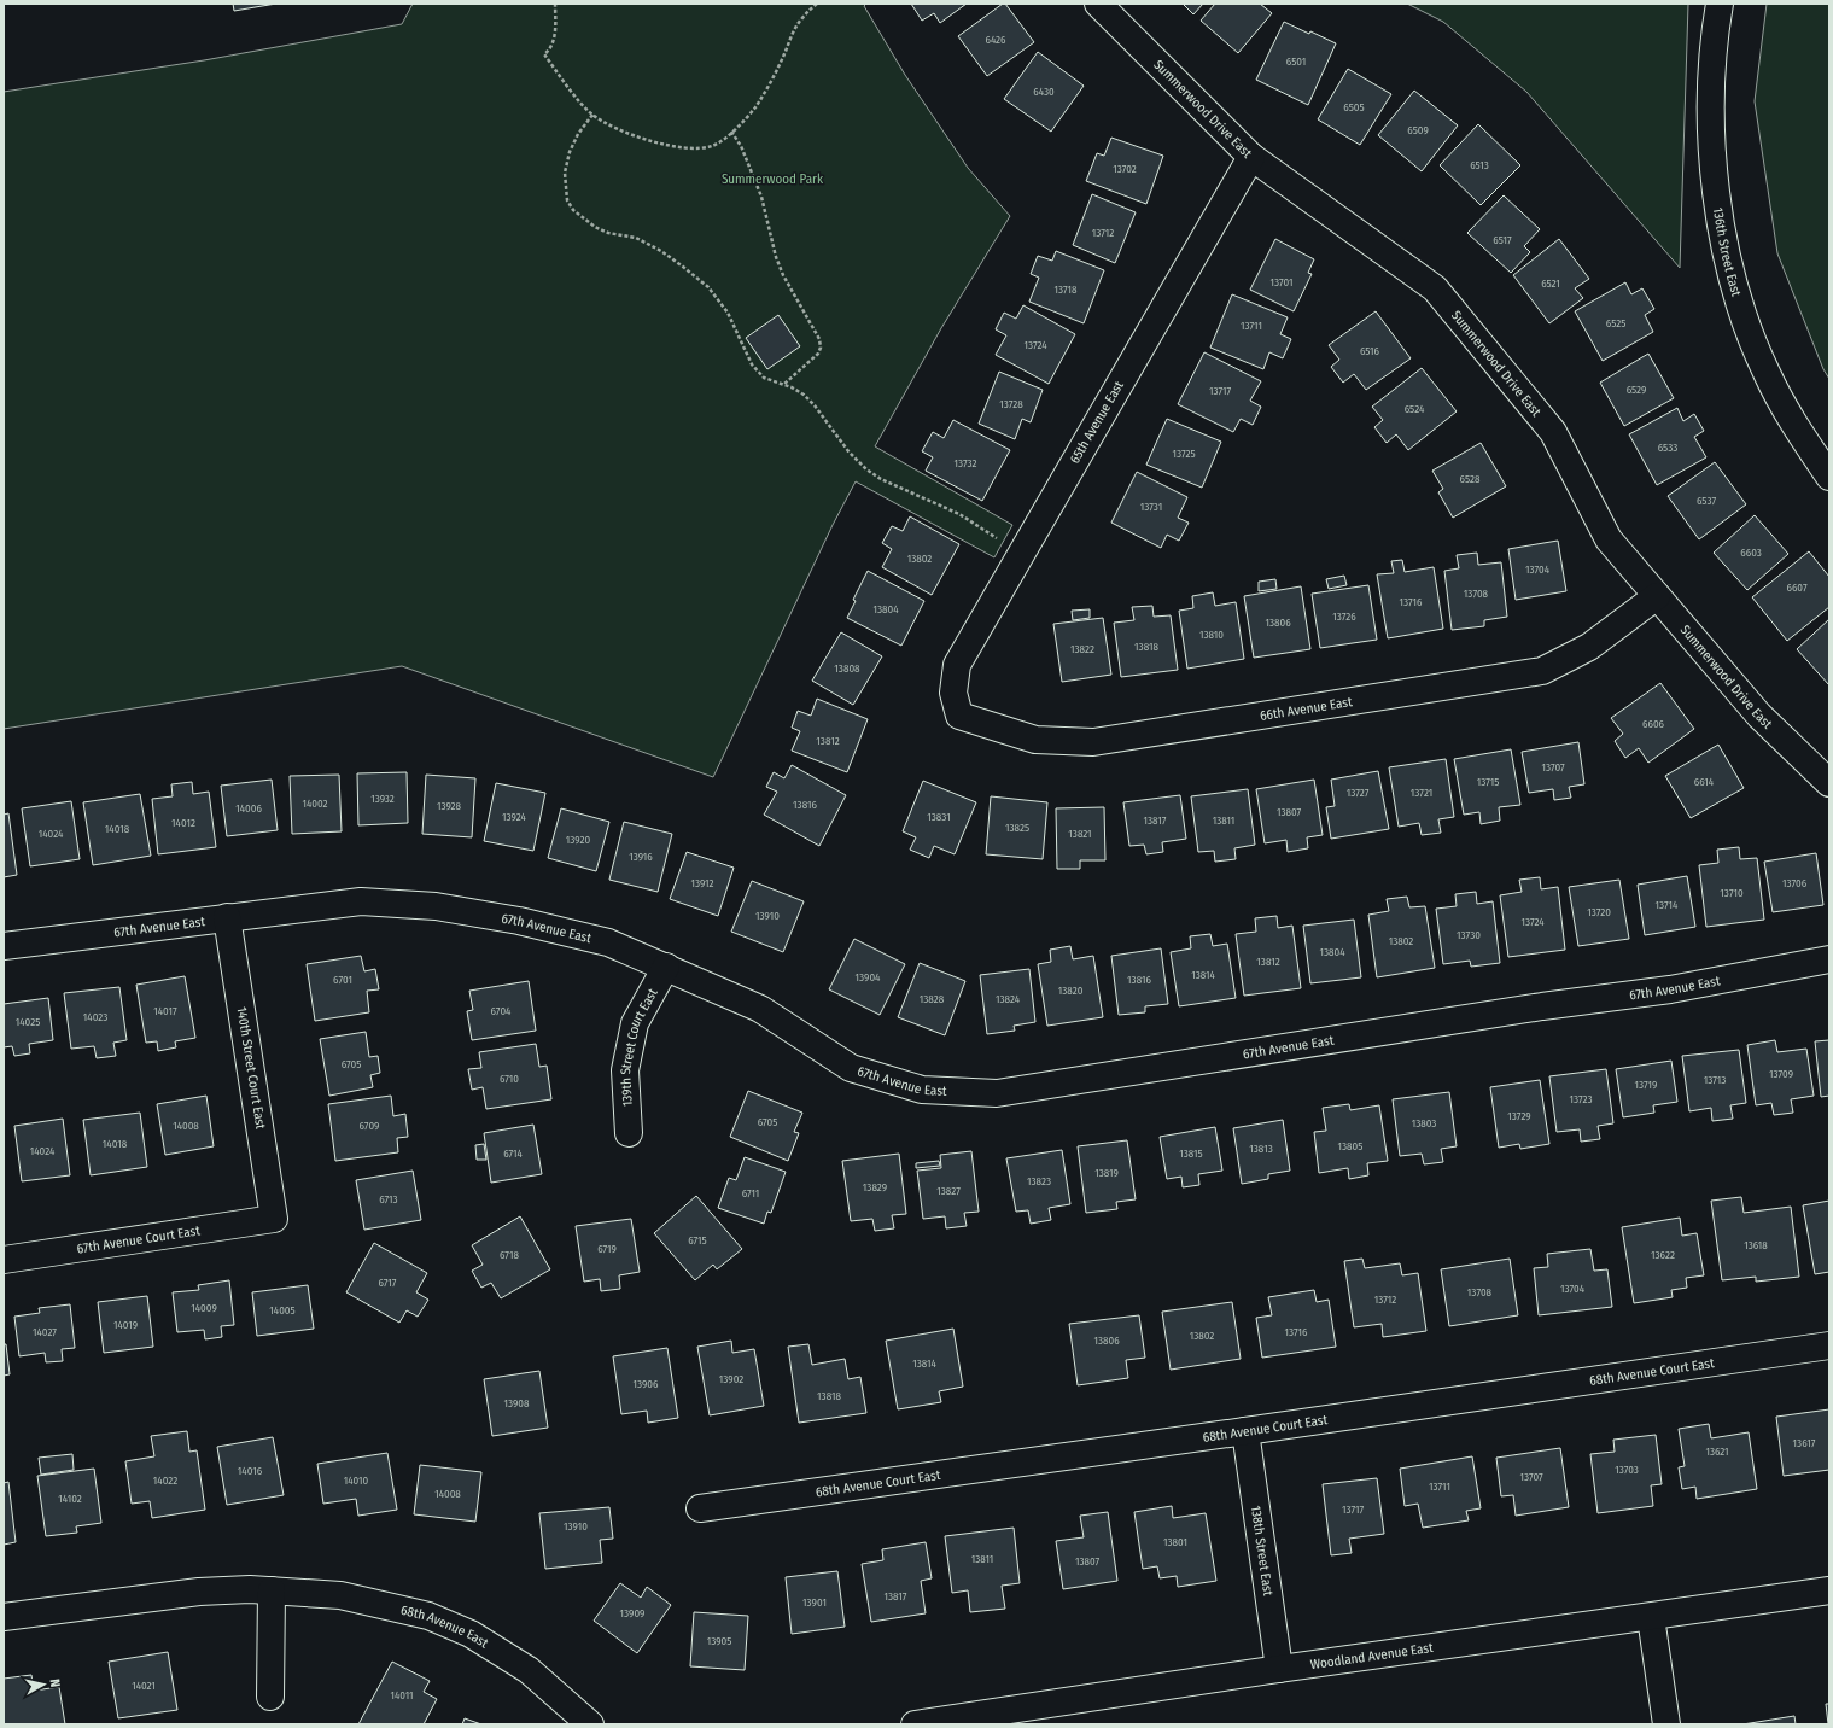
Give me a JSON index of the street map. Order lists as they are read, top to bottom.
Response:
{
  "streets": {
    "street": [
      "Summerwood Drive East",
      "136th Street East",
      "65th Avenue East",
      "66th Avenue East",
      "67th Avenue East",
      "139th Street Court East",
      "140th Street Court East",
      "67th Avenue Court East",
      "68th Avenue Court East",
      "138th Street East",
      "68th Avenue East",
      "Woodland Avenue East"
    ]
  },
  "crossings": [
    ["Summerwood Drive East", "65th Avenue East"],
    ["Summerwood Drive East", "66th Avenue East"],
    ["65th Avenue East", "66th Avenue East"],
    ["67th Avenue East", "139th Street Court East"],
    ["67th Avenue East", "140th Street Court East"],
    ["140th Street Court East", "67th Avenue Court East"],
    ["68th Avenue Court East", "138th Street East"],
    ["138th Street East", "Woodland Avenue East"]
  ],
  "parks": ["Summerwood Park"],
  "house_numbers": [
    "6426",
    "6501",
    "6430",
    "6505",
    "6509",
    "6513",
    "13702",
    "13712",
    "6517",
    "13701",
    "6521",
    "13718",
    "6525",
    "13711",
    "13724",
    "6516",
    "6529",
    "13717",
    "13728",
    "6524",
    "6533",
    "13725",
    "13732",
    "6528",
    "6537",
    "13731",
    "6603",
    "13802",
    "13704",
    "6607",
    "13708",
    "13716",
    "13804",
    "13726",
    "13806",
    "13810",
    "13818",
    "13822",
    "13808",
    "6606",
    "13812",
    "13707",
    "13715",
    "6614",
    "13727",
    "13721",
    "13932",
    "14002",
    "13816",
    "13928",
    "14006",
    "13807",
    "13924",
    "13831",
    "13817",
    "13811",
    "14012",
    "13825",
    "14018",
    "14024",
    "13821",
    "13920",
    "13916",
    "13912",
    "13706",
    "13710",
    "13714",
    "13720",
    "13910",
    "13724",
    "13730",
    "13802",
    "13804",
    "13812",
    "13814",
    "13904",
    "6701",
    "13816",
    "13820",
    "13828",
    "13824",
    "14017",
    "6704",
    "14023",
    "14025",
    "6705",
    "13709",
    "6710",
    "13713",
    "13719",
    "13723",
    "13729",
    "6705",
    "13803",
    "14008",
    "6709",
    "14018",
    "13805",
    "13813",
    "14024",
    "6714",
    "13815",
    "13819",
    "13823",
    "13829",
    "13827",
    "6711",
    "6713",
    "6715",
    "13618",
    "6719",
    "6718",
    "13622",
    "6717",
    "13704",
    "13708",
    "13712",
    "14009",
    "14005",
    "14019",
    "14027",
    "13716",
    "13802",
    "13806",
    "13814",
    "13902",
    "13906",
    "13818",
    "13908",
    "13617",
    "13621",
    "13703",
    "14016",
    "13707",
    "14022",
    "14010",
    "13711",
    "14008",
    "14102",
    "13717",
    "13910",
    "13801",
    "13811",
    "13807",
    "13817",
    "13901",
    "13909",
    "13905",
    "14021",
    "14011"
  ],
  "north": "right"
}
